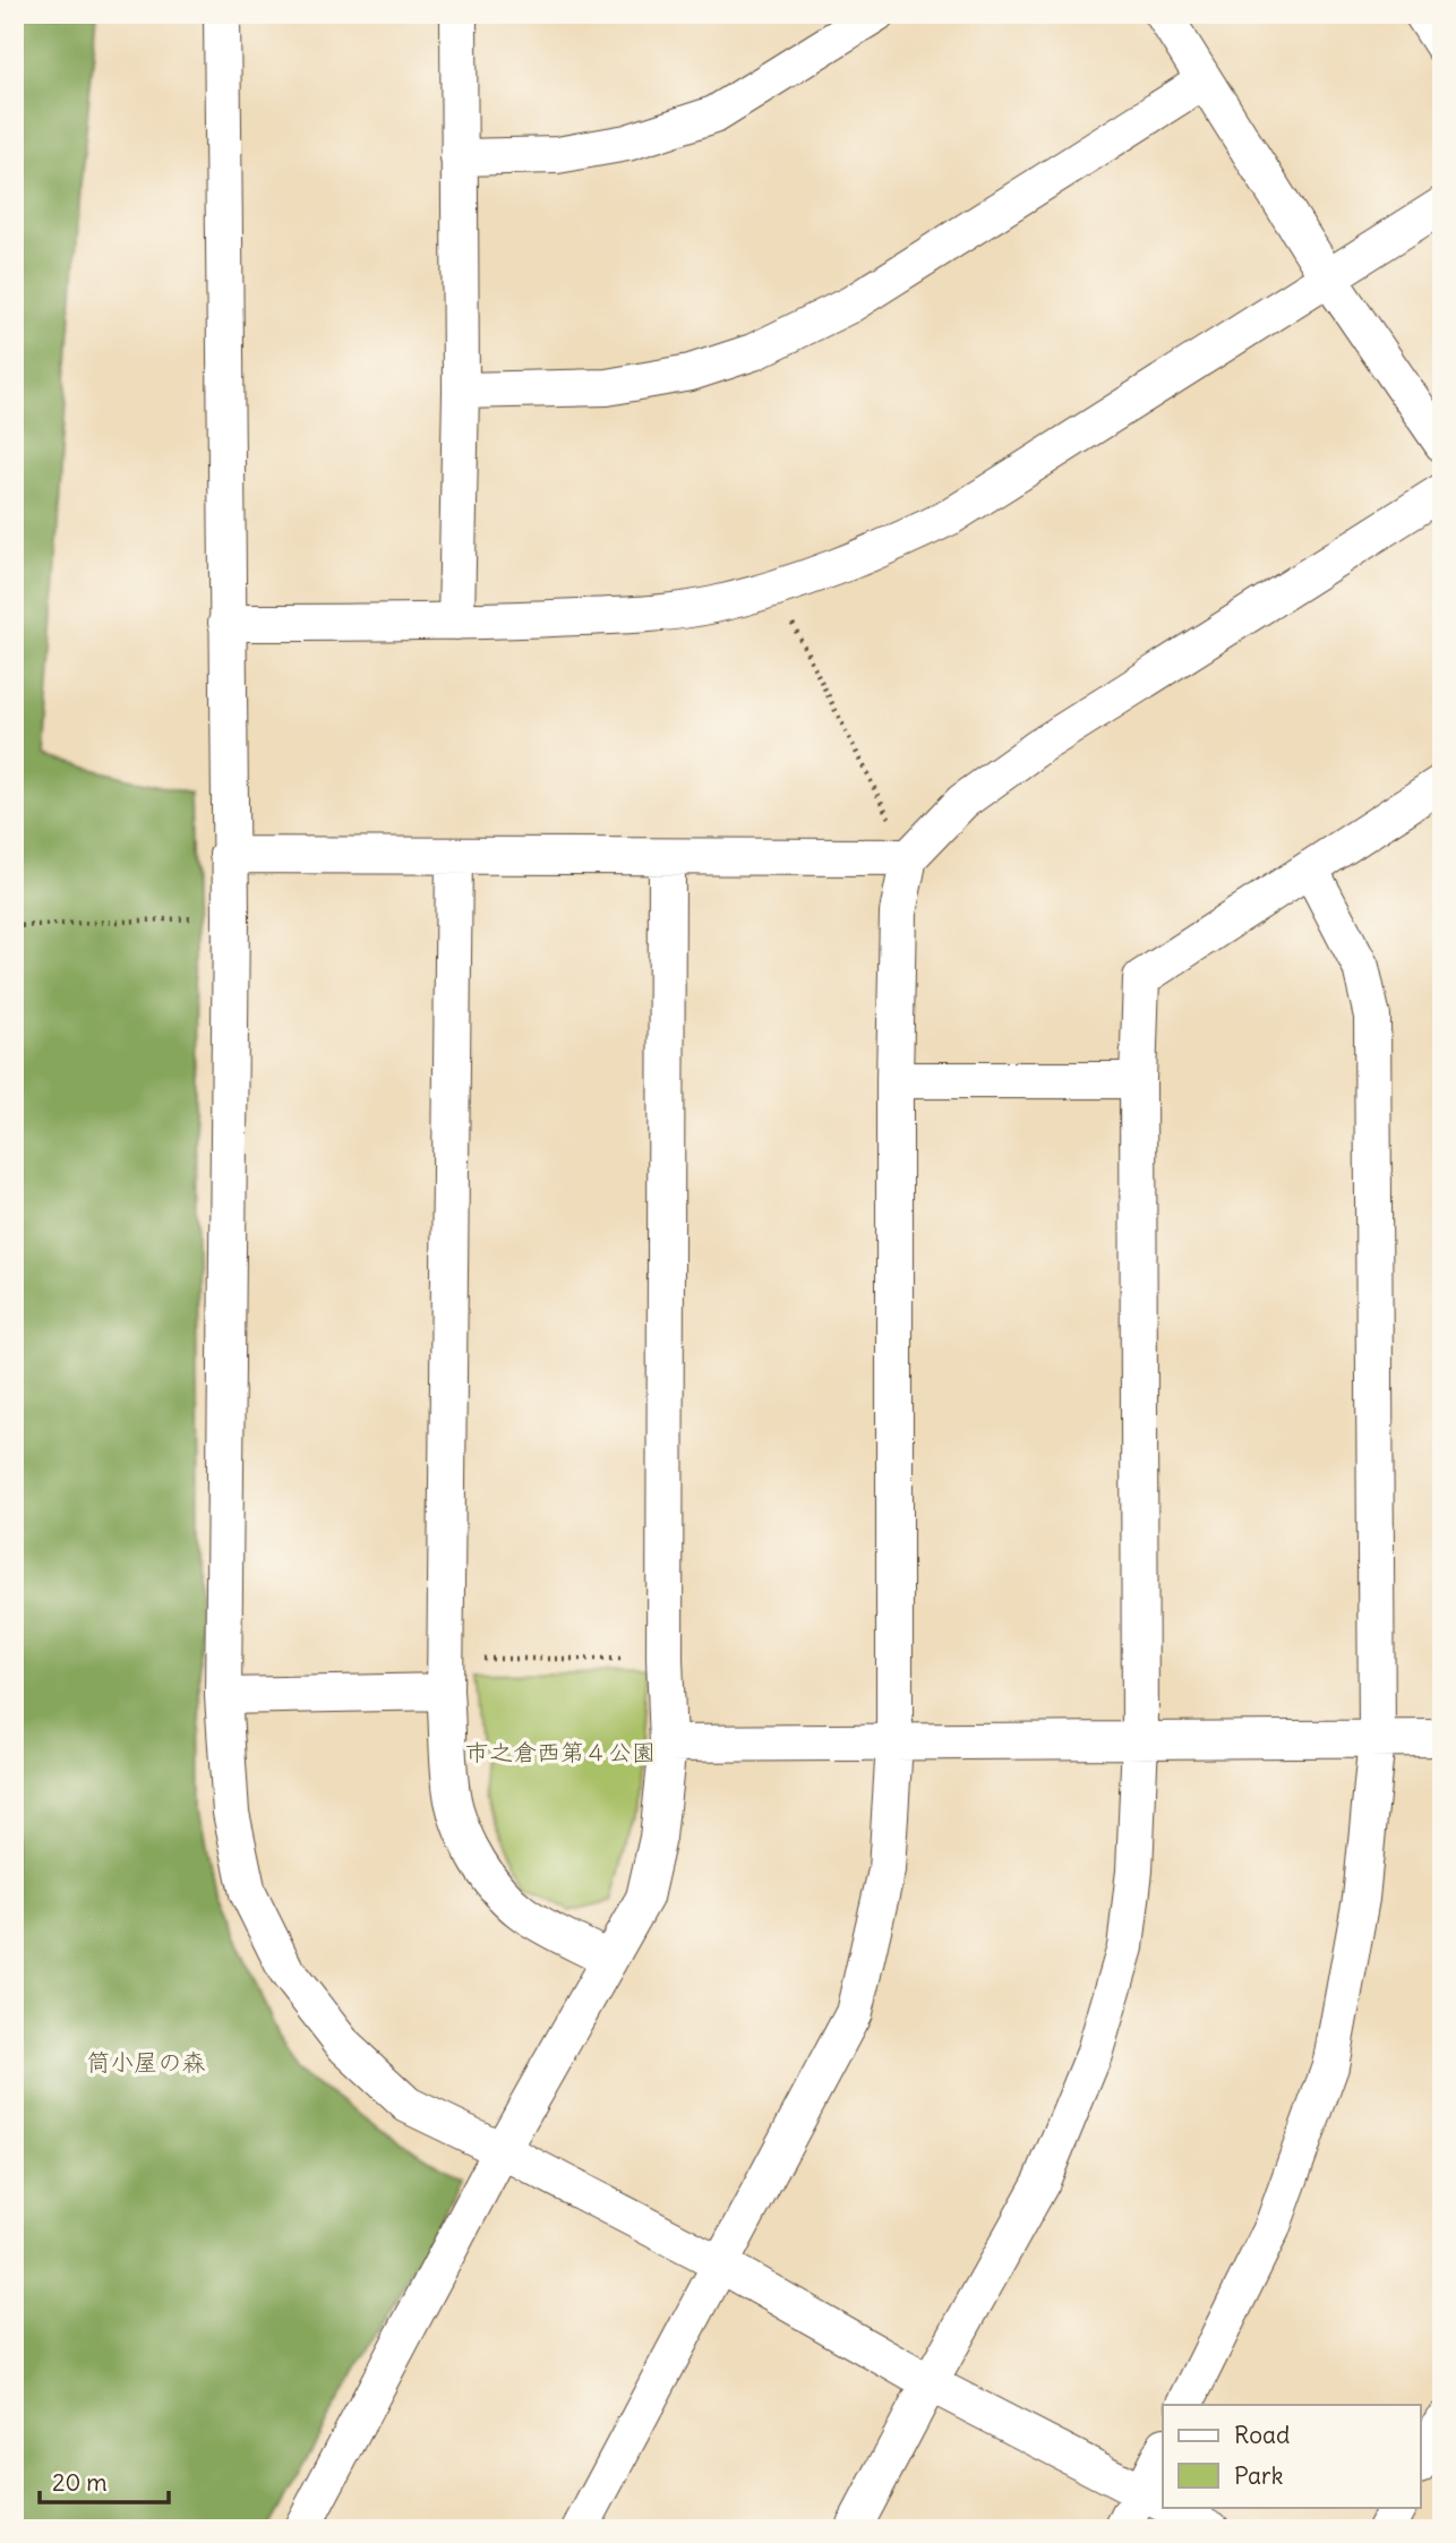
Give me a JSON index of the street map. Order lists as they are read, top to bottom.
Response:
{
  "parks": ["市之倉西第４公園", "筒小屋の森"],
  "legend": ["Road", "Park"],
  "scale_bar": "20 m"
}
